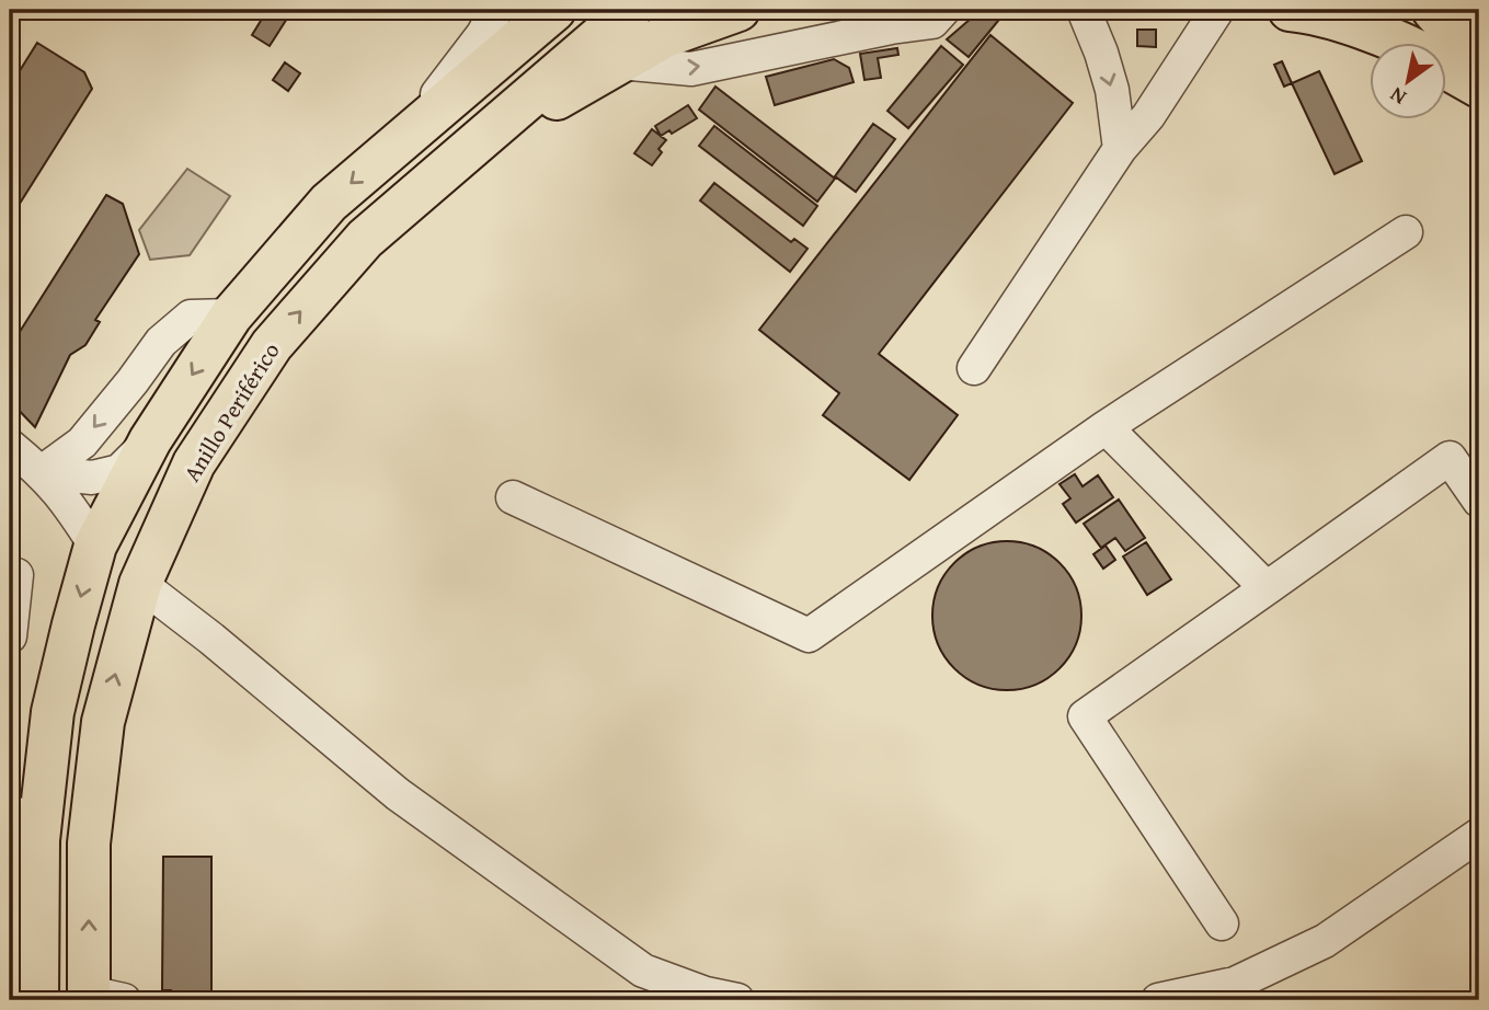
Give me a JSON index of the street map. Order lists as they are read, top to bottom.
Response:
{
  "streets": {
    "main road": ["Anillo Periférico"]
  },
  "north": "bottom left"
}
